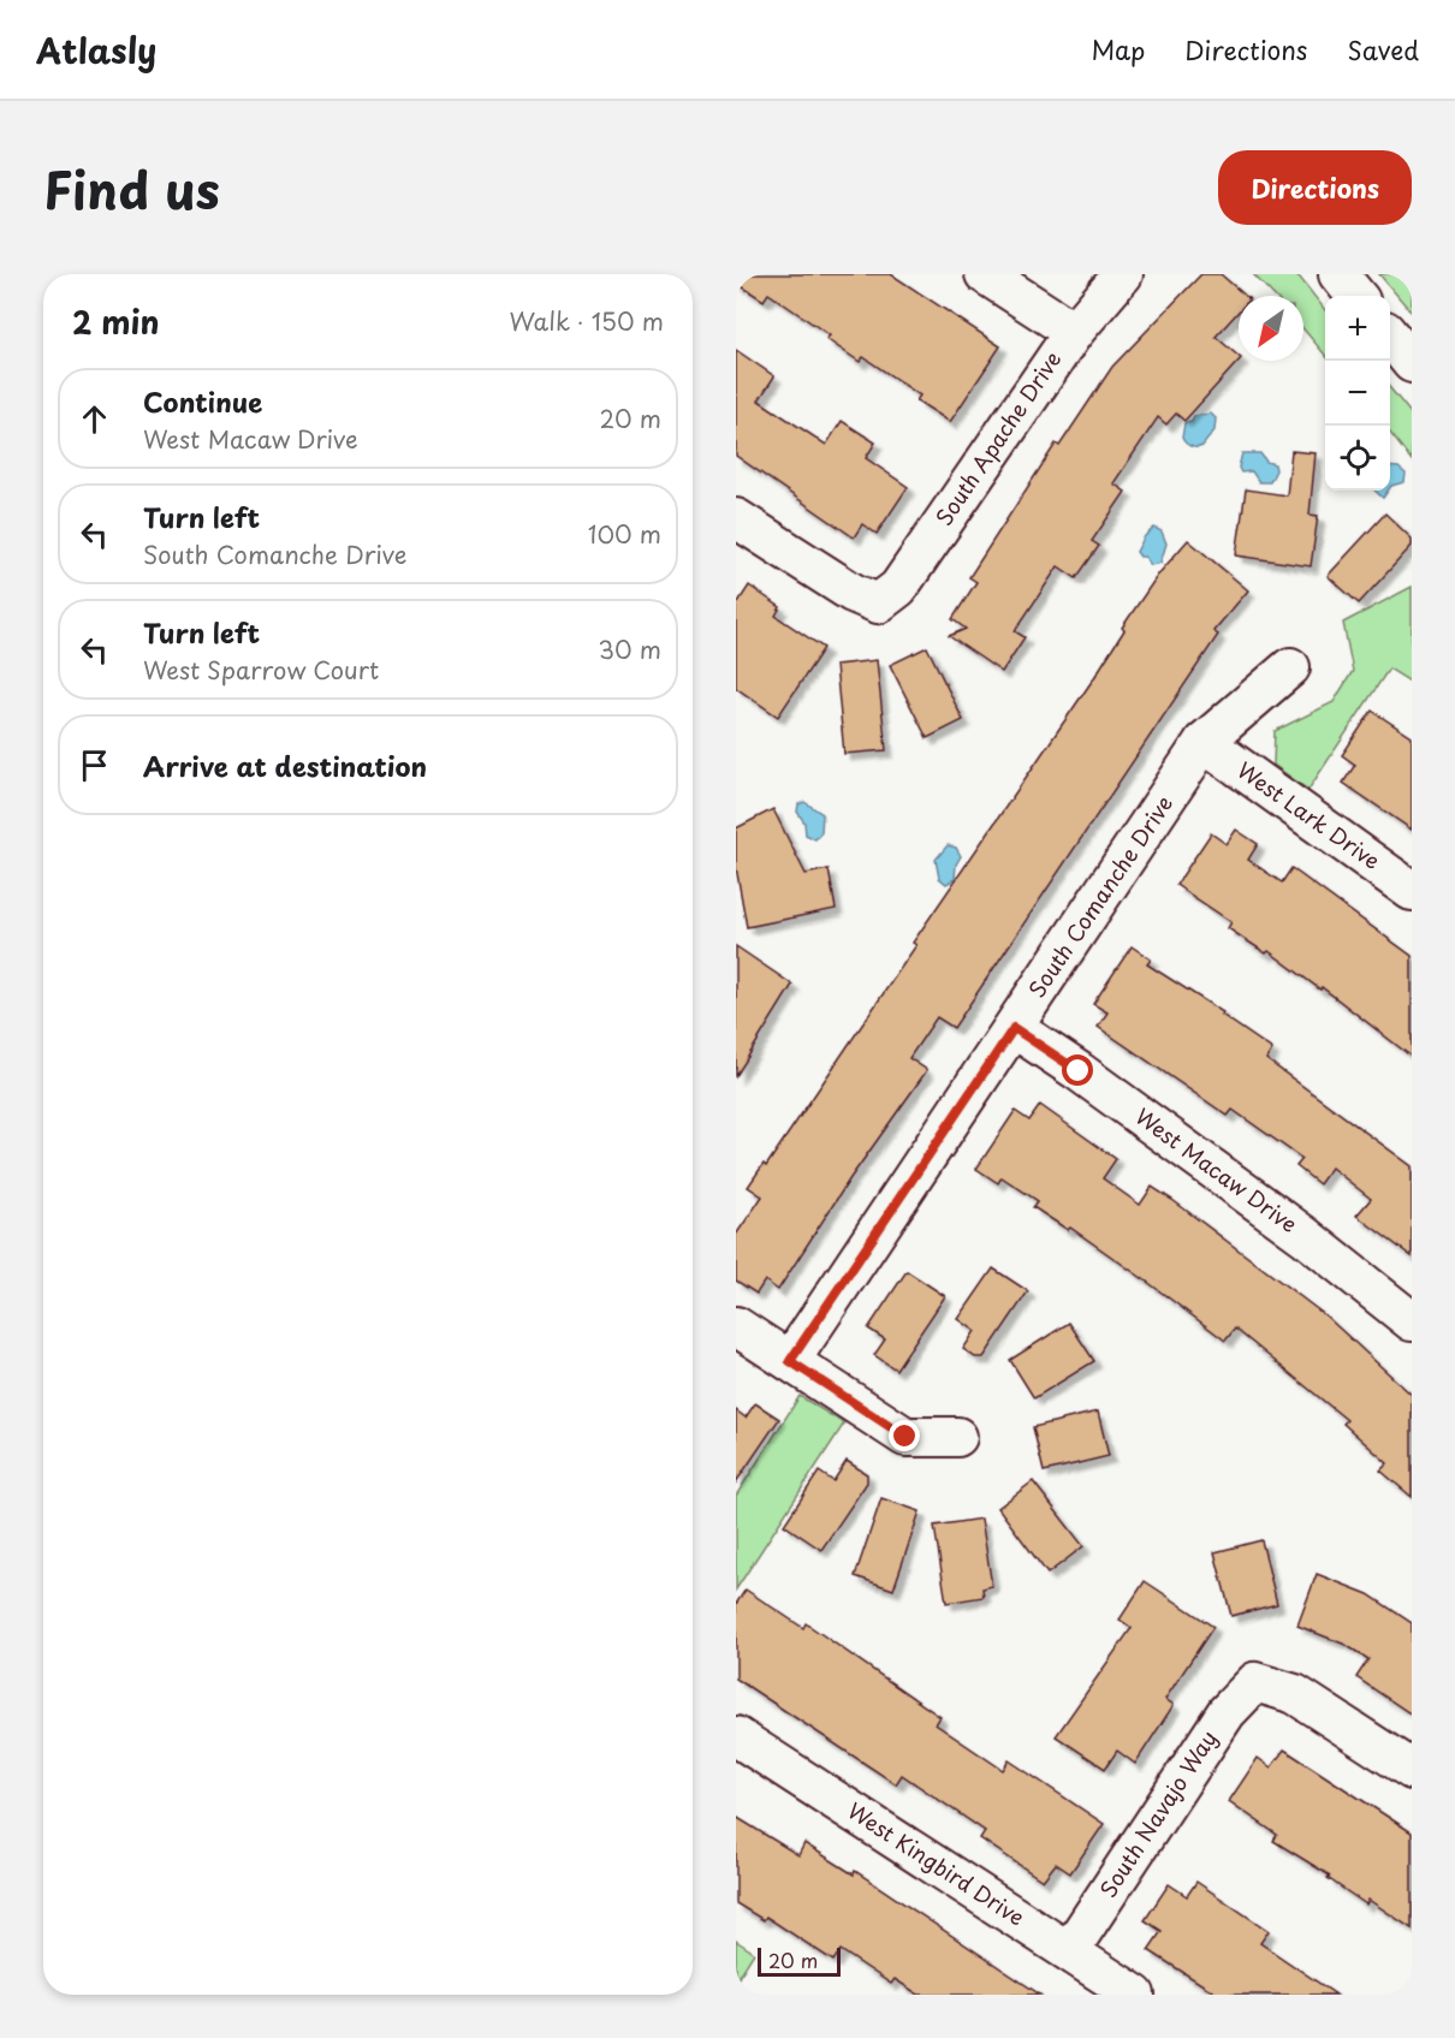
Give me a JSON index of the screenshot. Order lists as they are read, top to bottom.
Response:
{
  "streets": {
    "street": [
      "South Apache Drive",
      "West Lark Drive",
      "South Comanche Drive",
      "West Macaw Drive",
      "South Navajo Way",
      "West Kingbird Drive"
    ]
  },
  "crossings": [
    ["West Lark Drive", "South Comanche Drive"],
    ["South Comanche Drive", "West Macaw Drive"],
    ["South Navajo Way", "West Kingbird Drive"]
  ],
  "scale_bar": "20 m",
  "north": "bottom left",
  "page": {
    "header": "Atlasly",
    "nav": ["Map", "Directions", "Saved"],
    "title": "Find us",
    "buttons": "Directions",
    "heading": ["2 min", "Walk · 150 m"],
    "map_buttons": ["+", "−"],
    "list": [
      ["Continue", "West Macaw Drive", "20 m"],
      ["Turn left", "South Comanche Drive", "100 m"],
      ["Turn left", "West Sparrow Court", "30 m"],
      "Arrive at destination"
    ],
    "scale": "20 m"
  }
}
